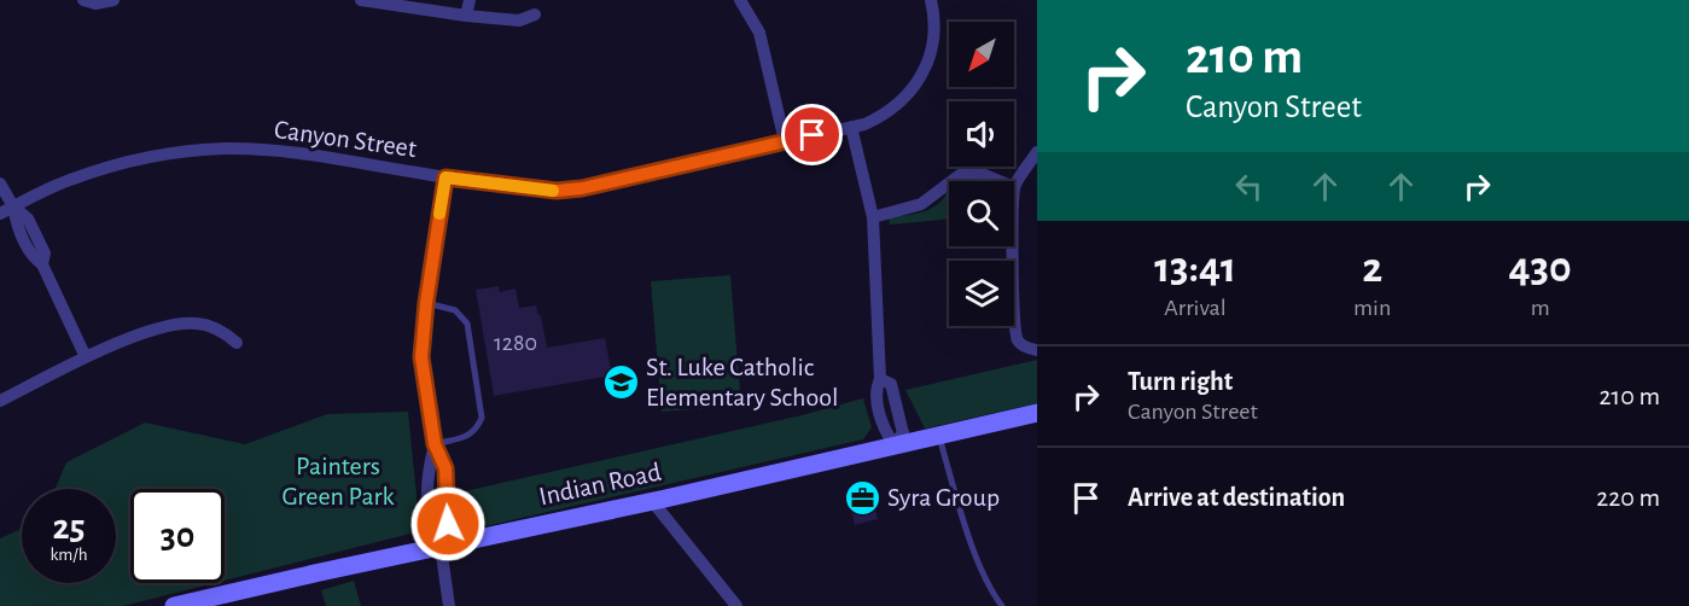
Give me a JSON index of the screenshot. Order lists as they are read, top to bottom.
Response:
{
  "streets": {
    "street": ["Canyon Street", "Indian Road"]
  },
  "parks": ["Painters Green Park"],
  "places": {
    "school or university": ["St. Luke Catholic Elementary School"],
    "office": ["Syra Group"]
  },
  "house_numbers": ["1280"],
  "north": "bottom left",
  "page": {
    "turn": ["210 m", "Canyon Street"],
    "eta": [
      "13:41",
      "Arrival",
      "2",
      "min",
      "430",
      "m"
    ],
    "list": [
      {
        "name": "Turn right",
        "note": "Canyon Street",
        "value": "210 m"
      },
      {
        "name": "Arrive at destination",
        "value": "220 m"
      }
    ],
    "speed": "25 km/h",
    "limit": "30"
  }
}
